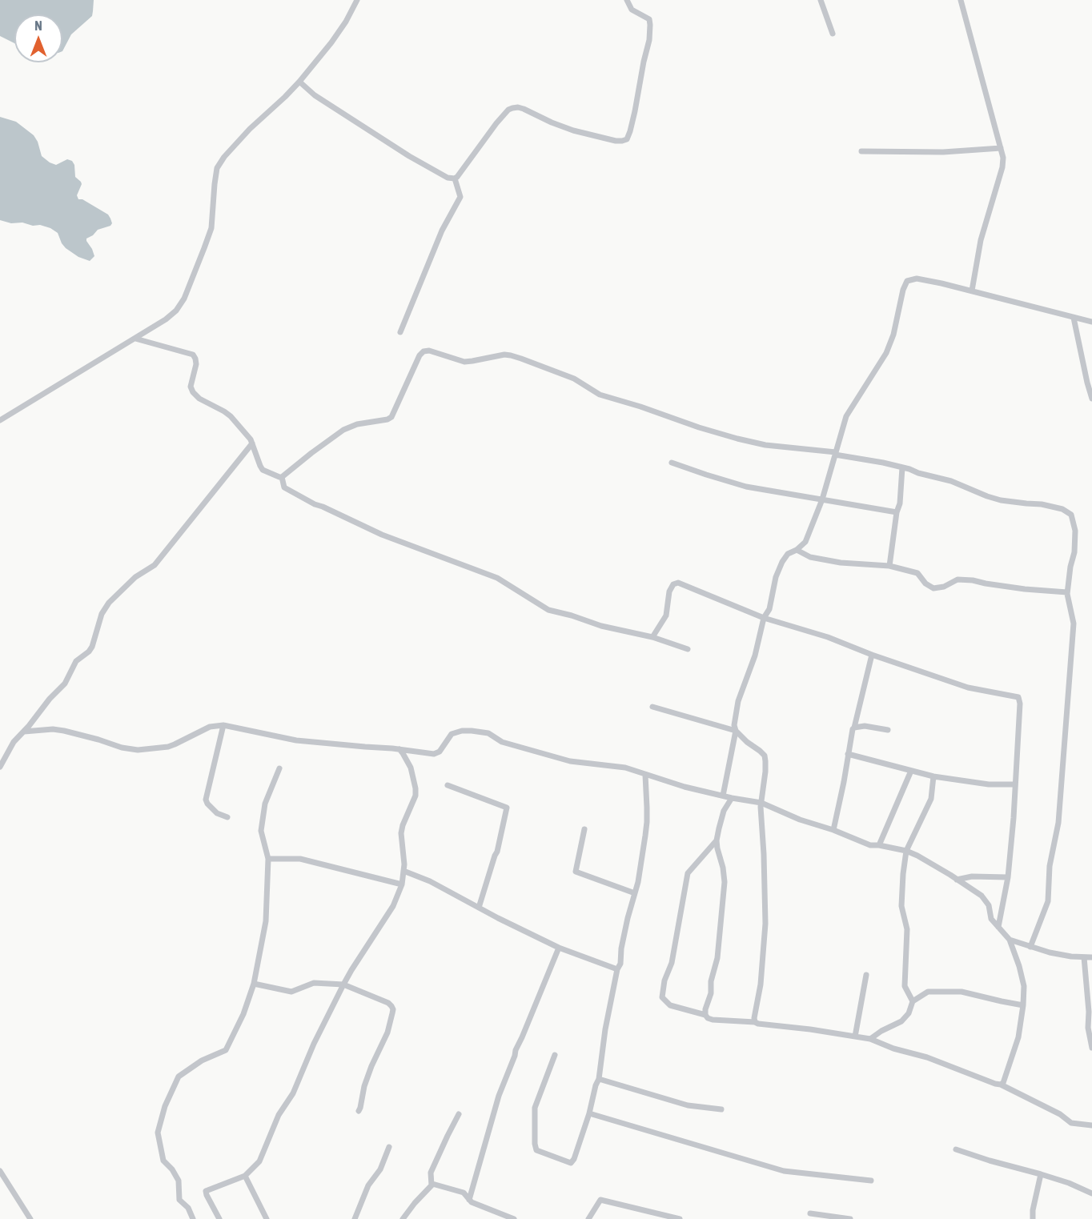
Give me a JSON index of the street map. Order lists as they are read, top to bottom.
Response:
{
  "north": "top"
}
